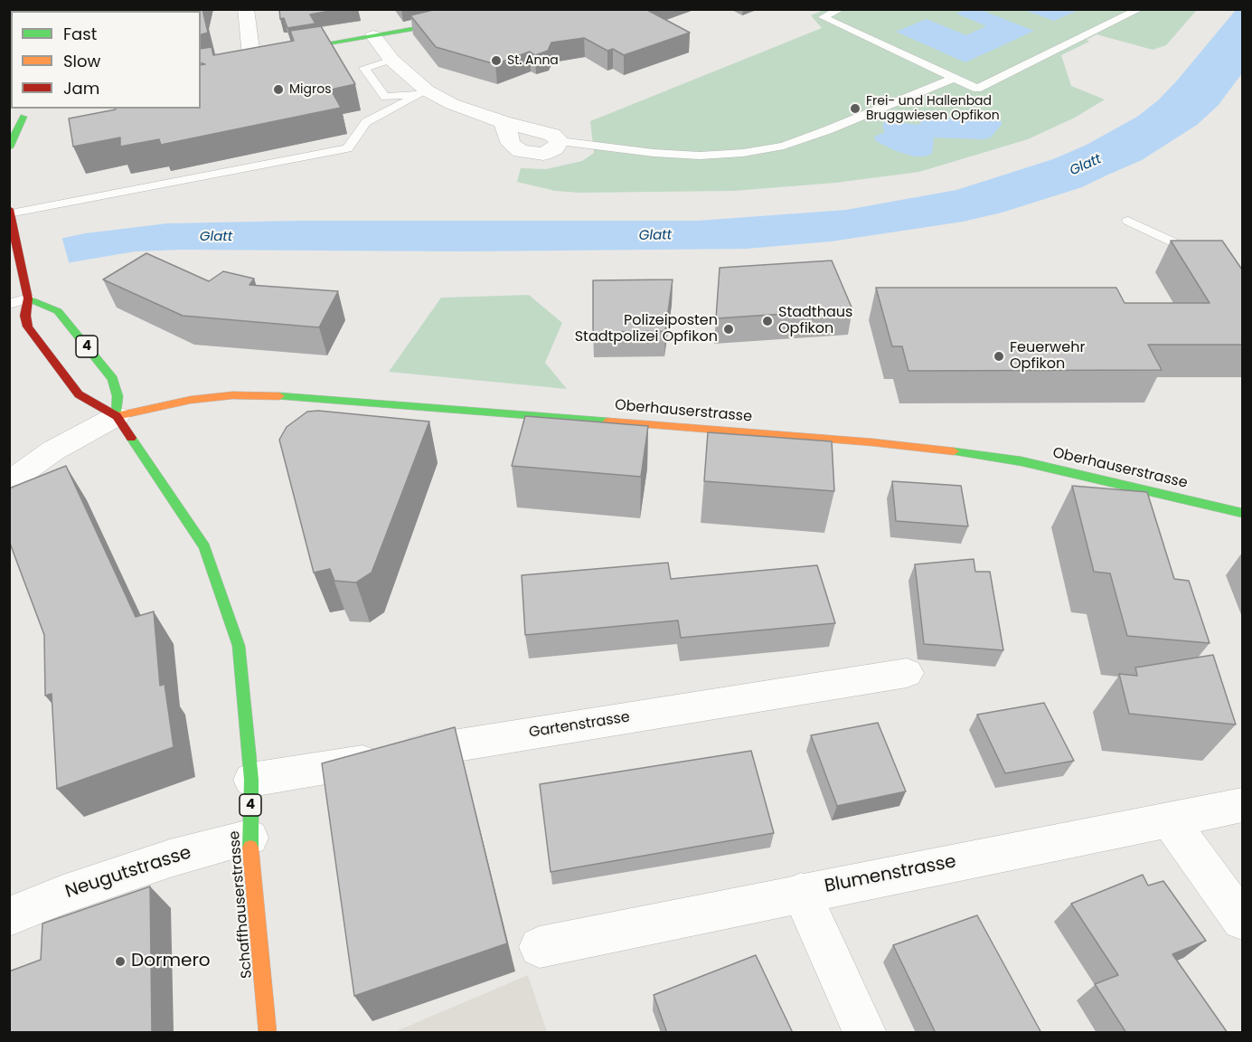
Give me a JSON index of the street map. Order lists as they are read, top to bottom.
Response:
{
  "streets": {
    "main road": ["4", "Oberhauserstrasse", "Schaffhauserstrasse"],
    "street": ["Gartenstrasse", "Neugutstrasse", "Blumenstrasse"]
  },
  "crossings": [
    ["4", "Oberhauserstrasse"],
    ["4", "Schaffhauserstrasse"],
    ["Oberhauserstrasse", "Schaffhauserstrasse"],
    ["Gartenstrasse", "Schaffhauserstrasse"],
    ["Neugutstrasse", "Schaffhauserstrasse"]
  ],
  "water": ["Glatt"],
  "places": [
    "St. Anna",
    "Migros",
    "Frei- und Hallenbad Bruggwiesen Opfikon",
    "Stadthaus Opfikon",
    "Polizeiposten Stadtpolizei Opfikon",
    "Feuerwehr Opfikon",
    "Dormero"
  ],
  "legend": ["Fast", "Slow", "Jam"]
}
